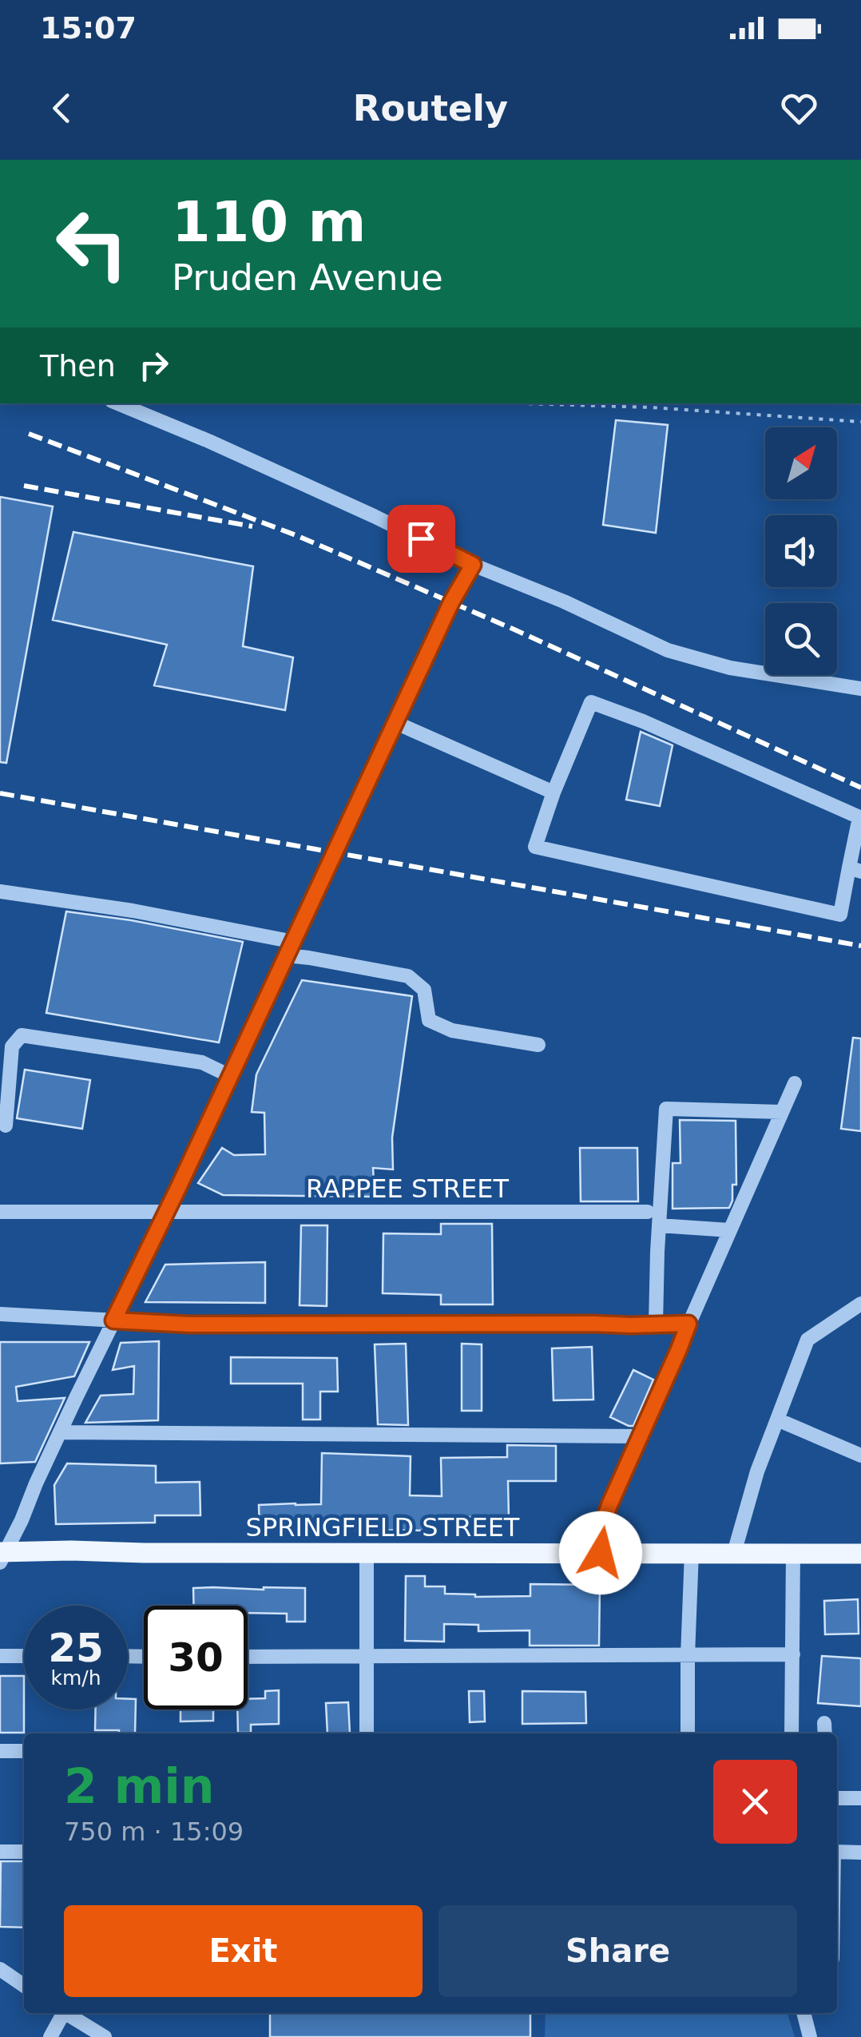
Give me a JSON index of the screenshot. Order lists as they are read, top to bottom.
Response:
{
  "streets": {
    "main road": ["SPRINGFIELD STREET"],
    "street": ["RAPPEE STREET"]
  },
  "north": "top right",
  "page": {
    "status": "15:07",
    "header": "Routely",
    "turn": ["110 m", "Pruden Avenue"],
    "then": "Then",
    "speed": "25 km/h",
    "limit": "30",
    "heading": ["2 min", "750 m · 15:09"],
    "buttons": ["Exit", "Share"]
  }
}
